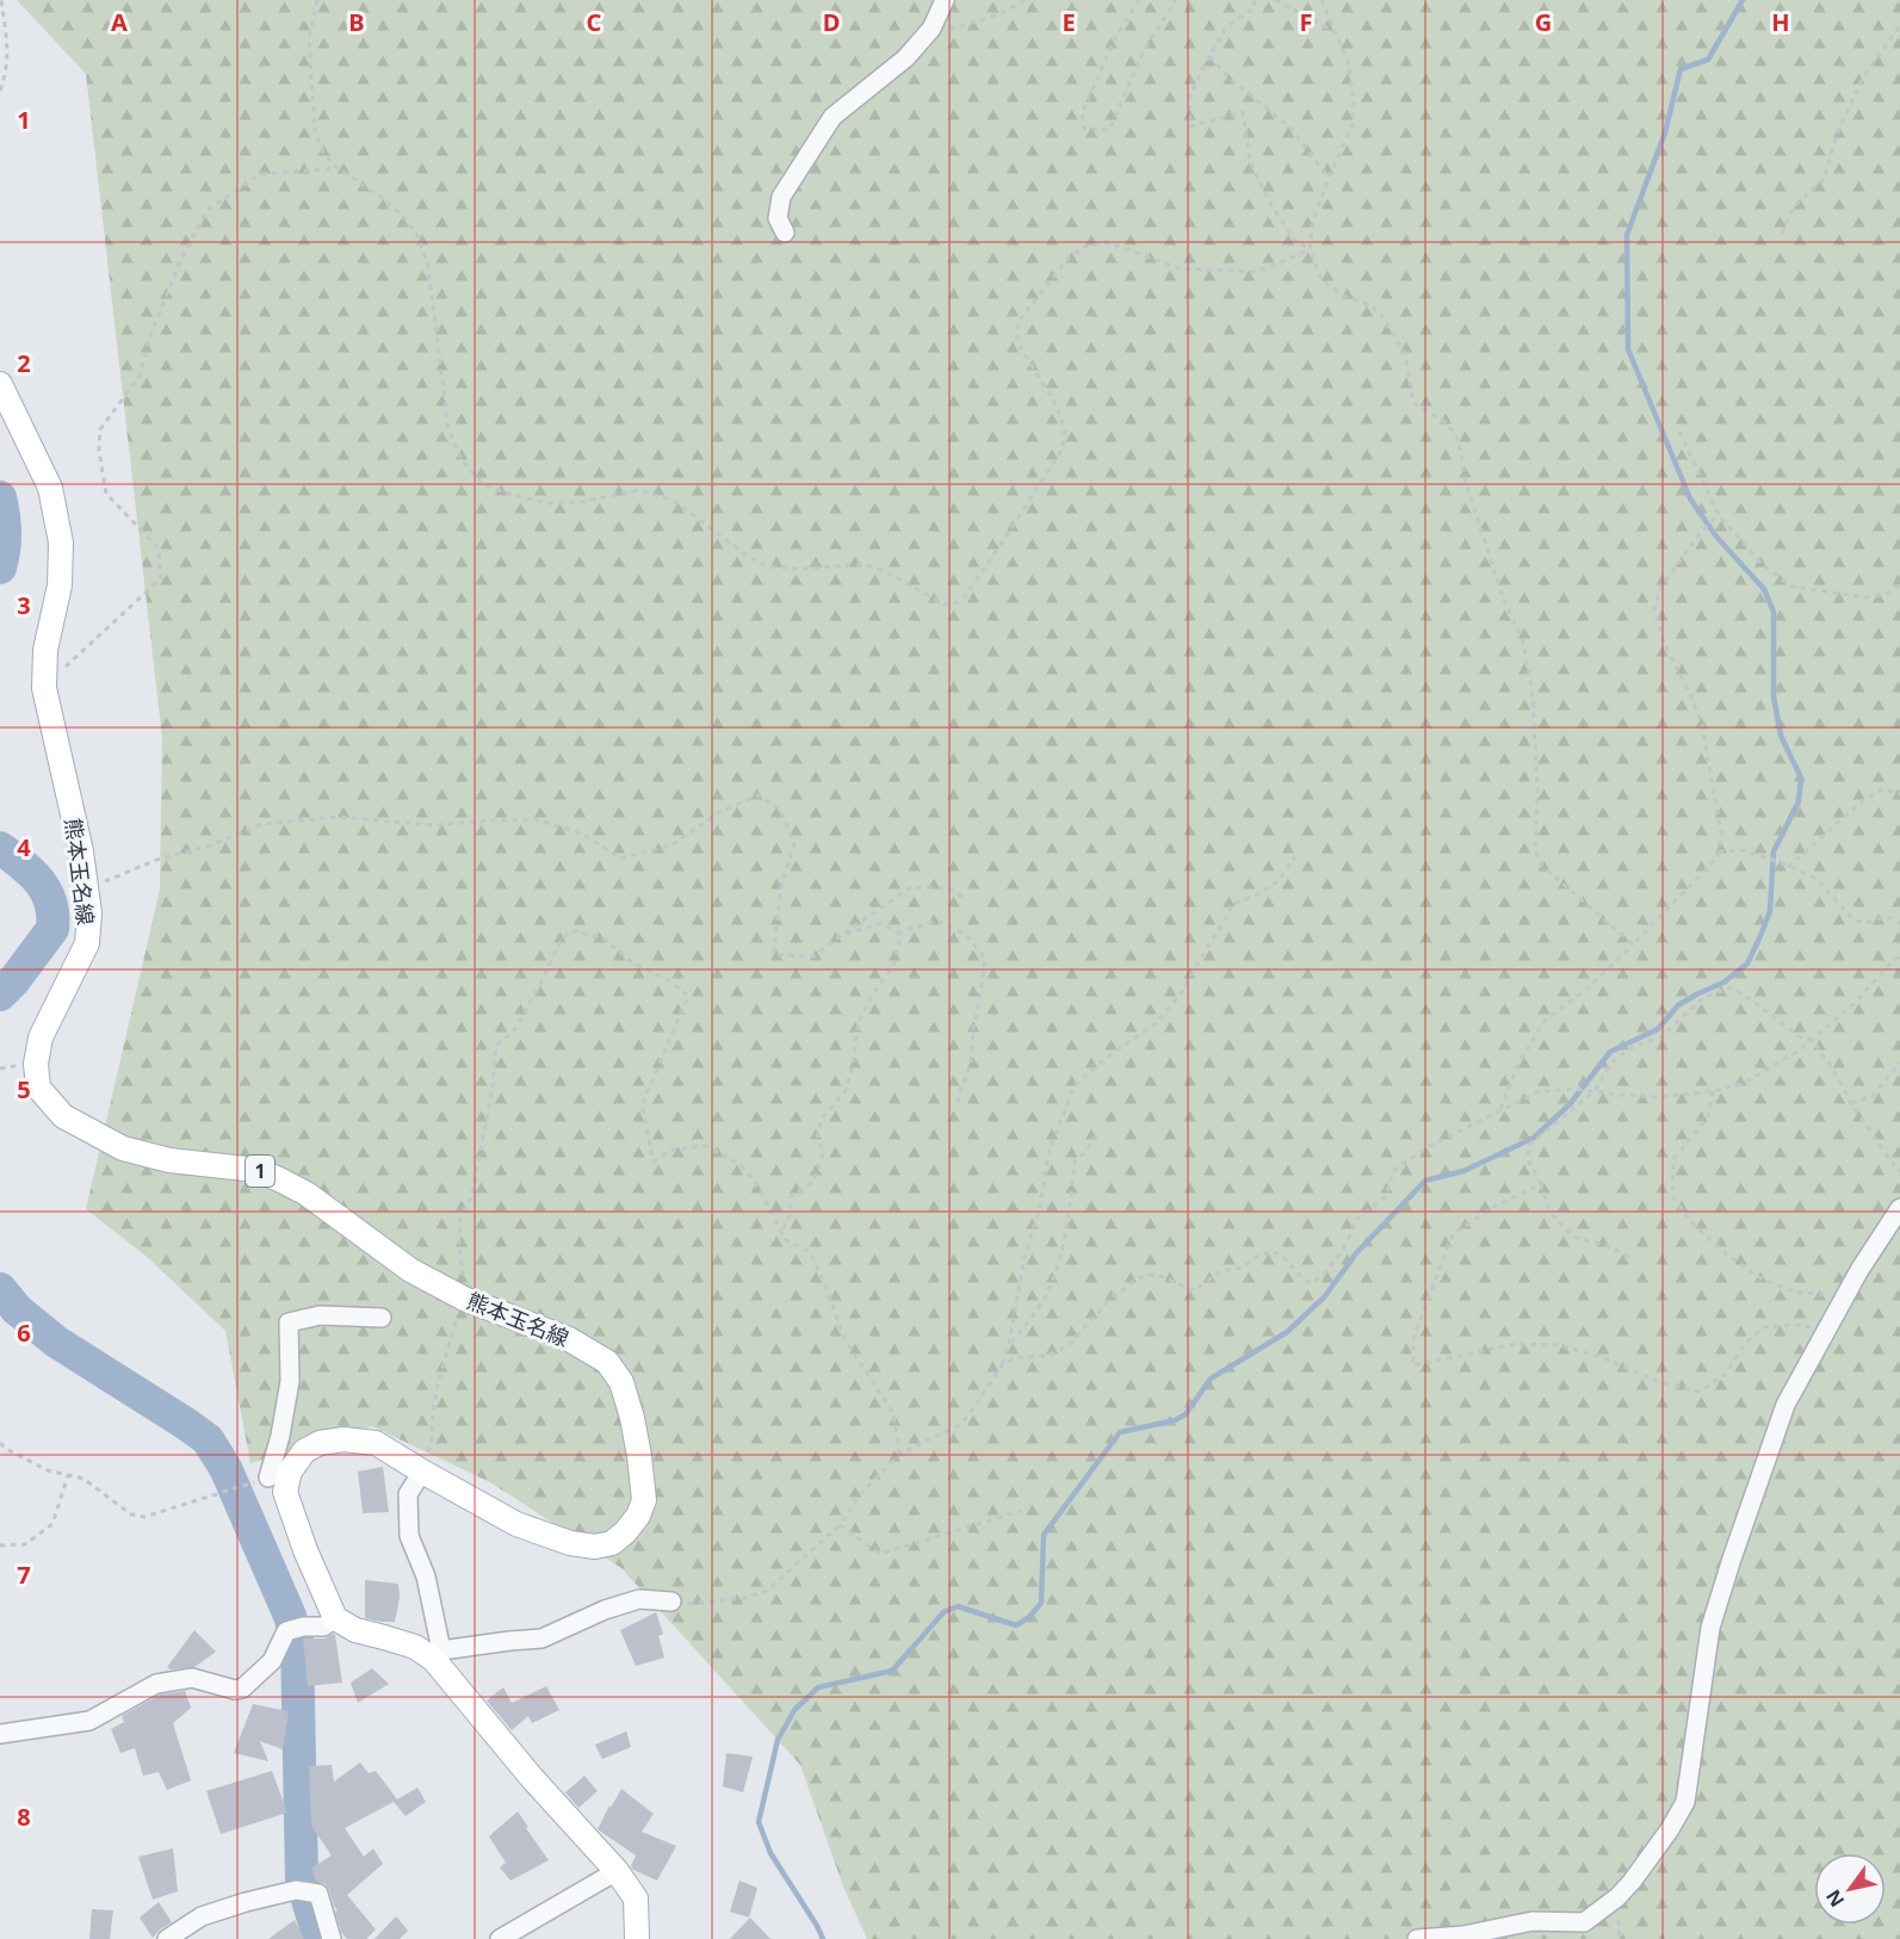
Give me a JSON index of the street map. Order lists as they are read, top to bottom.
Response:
{
  "streets": {
    "main road": ["熊本玉名線", "1"]
  },
  "north": "bottom left",
  "grid": {
    "columns": [
      "A",
      "B",
      "C",
      "D",
      "E",
      "F",
      "G",
      "H"
    ],
    "rows": [
      "1",
      "2",
      "3",
      "4",
      "5",
      "6",
      "7",
      "8"
    ]
  }
}
